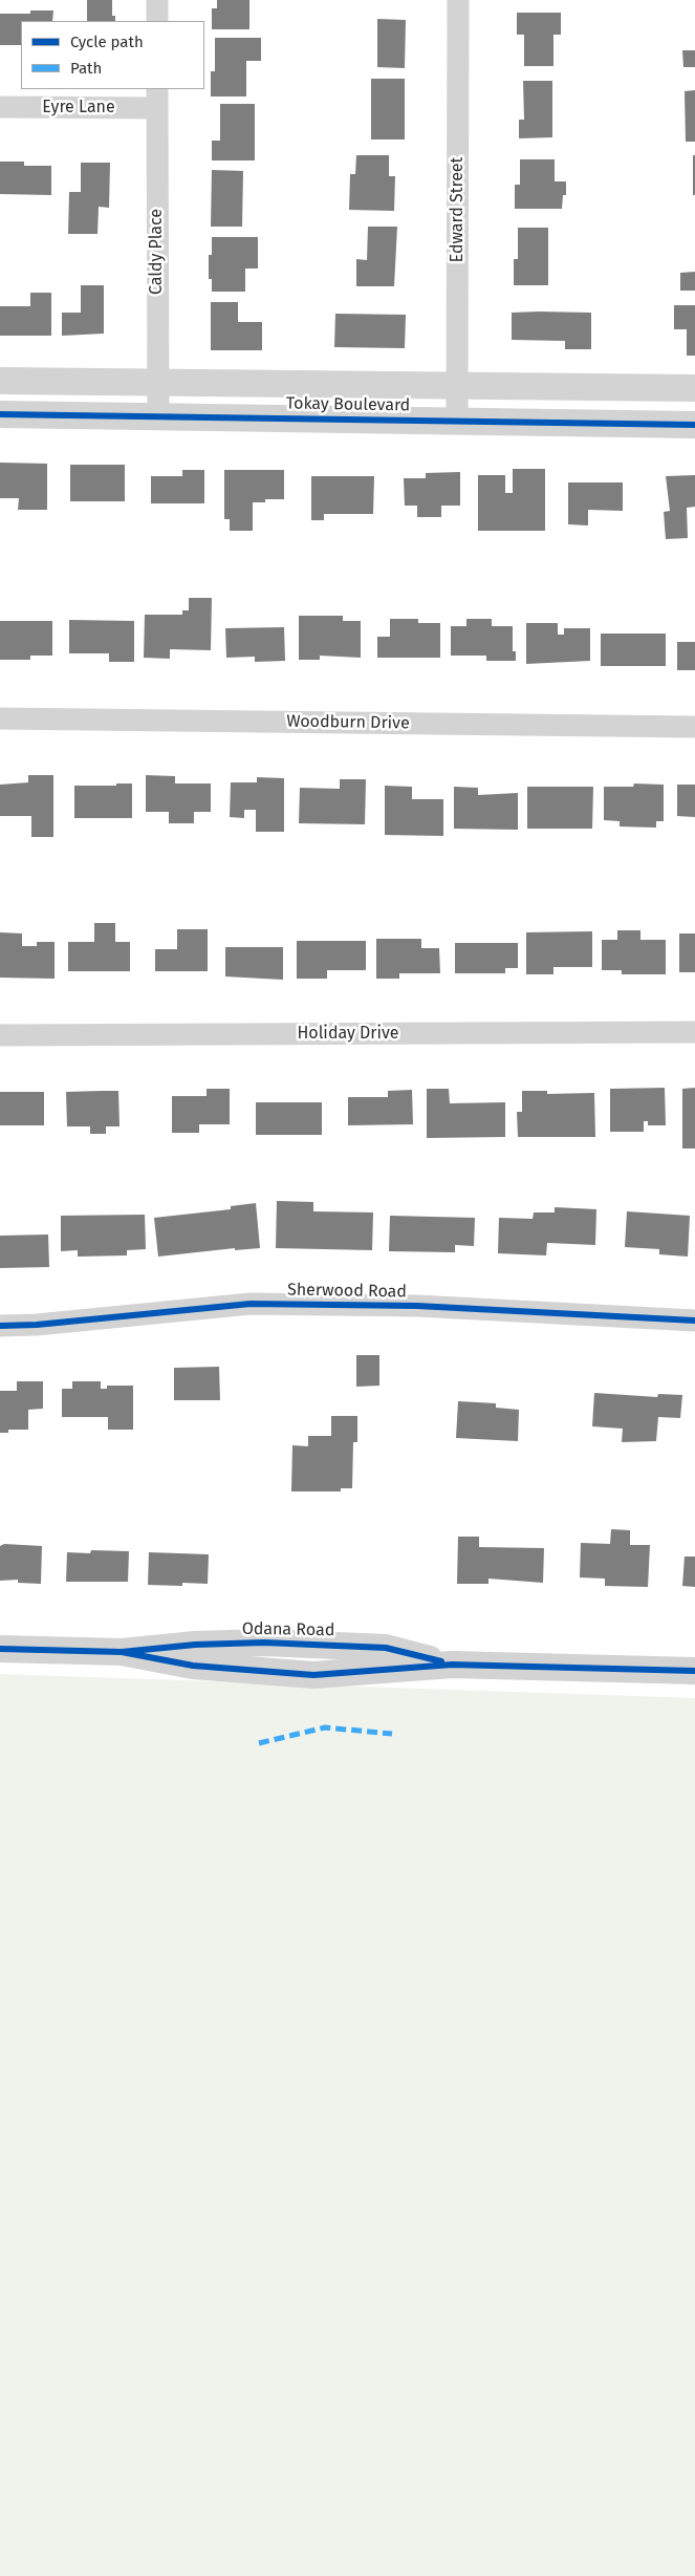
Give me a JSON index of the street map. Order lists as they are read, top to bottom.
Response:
{
  "streets": {
    "street": [
      "Eyre Lane",
      "Edward Street",
      "Caldy Place",
      "Tokay Boulevard",
      "Woodburn Drive",
      "Holiday Drive",
      "Sherwood Road",
      "Odana Road"
    ]
  },
  "crossings": [
    ["Eyre Lane", "Caldy Place"],
    ["Edward Street", "Tokay Boulevard"],
    ["Caldy Place", "Tokay Boulevard"]
  ],
  "legend": ["Cycle path", "Path"]
}
